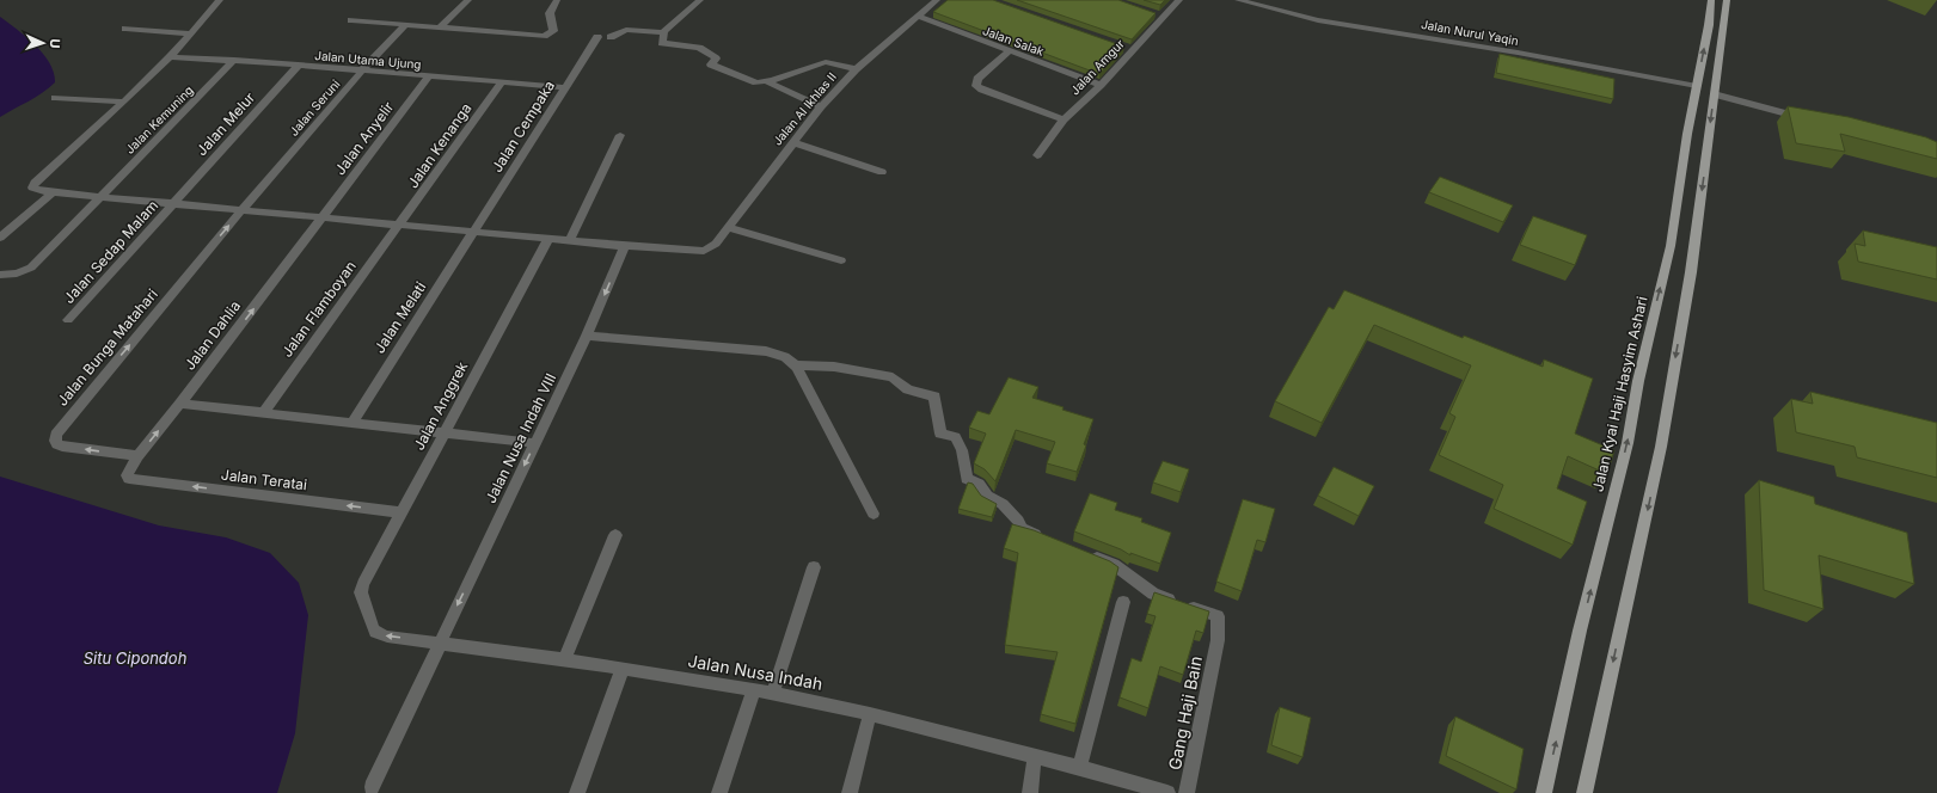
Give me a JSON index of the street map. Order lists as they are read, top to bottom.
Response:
{
  "streets": {
    "main road": ["Jalan Kyai Haji Hasyim Ashari"],
    "street": [
      "Jalan Nurul Yaqin",
      "Jalan Salak",
      "Jalan Utama Ujung",
      "Jalan Amgur",
      "Jalan Seruni",
      "Jalan Al Ikhlas II",
      "Jalan Kemuning",
      "Jalan Melur",
      "Jalan Cempaka",
      "Jalan Anyelir",
      "Jalan Kenanga",
      "Jalan Sedap Malam",
      "Jalan Flamboyan",
      "Jalan Melati",
      "Jalan Dahlia",
      "Jalan Bunga Matahari",
      "Jalan Anggrek",
      "Jalan Nusa Indah VIII",
      "Jalan Teratai",
      "Jalan Nusa Indah",
      "Gang Haji Bain"
    ]
  },
  "crossings": [
    ["Jalan Nurul Yaqin", "Jalan Kyai Haji Hasyim Ashari"],
    ["Jalan Salak", "Jalan Amgur"],
    ["Jalan Salak", "Jalan Al Ikhlas II"],
    ["Jalan Utama Ujung", "Jalan Seruni"],
    ["Jalan Utama Ujung", "Jalan Kemuning"],
    ["Jalan Utama Ujung", "Jalan Melur"],
    ["Jalan Utama Ujung", "Jalan Cempaka"],
    ["Jalan Utama Ujung", "Jalan Anyelir"],
    ["Jalan Utama Ujung", "Jalan Kenanga"],
    ["Jalan Seruni", "Jalan Bunga Matahari"],
    ["Jalan Al Ikhlas II", "Jalan Nusa Indah VIII"],
    ["Jalan Melur", "Jalan Sedap Malam"],
    ["Jalan Cempaka", "Jalan Melati"],
    ["Jalan Anyelir", "Jalan Dahlia"],
    ["Jalan Kenanga", "Jalan Flamboyan"],
    ["Jalan Dahlia", "Jalan Bunga Matahari"],
    ["Jalan Dahlia", "Jalan Teratai"],
    ["Jalan Anggrek", "Jalan Teratai"],
    ["Jalan Anggrek", "Jalan Nusa Indah"],
    ["Jalan Nusa Indah VIII", "Jalan Nusa Indah"]
  ],
  "one_way": ["Jalan Dahlia", "Jalan Nusa Indah VIII"],
  "water": ["Situ Cipondoh"],
  "north": "right"
}
